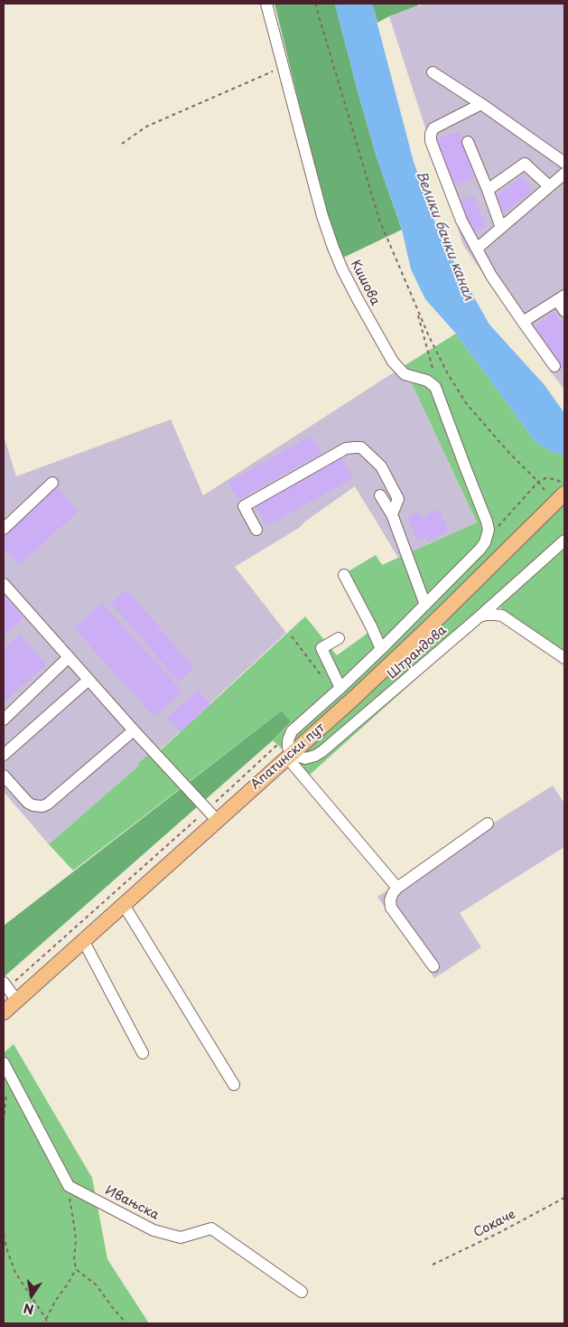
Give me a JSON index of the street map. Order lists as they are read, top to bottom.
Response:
{
  "streets": {
    "main road": ["Апатински пут"],
    "street": ["Кишова", "Штрандова", "Ивањска"],
    "path": ["Сокаче"]
  },
  "crossings": [
    ["Штрандова", "Апатински пут"]
  ],
  "water": ["Велики бачки канал"],
  "north": "bottom"
}
